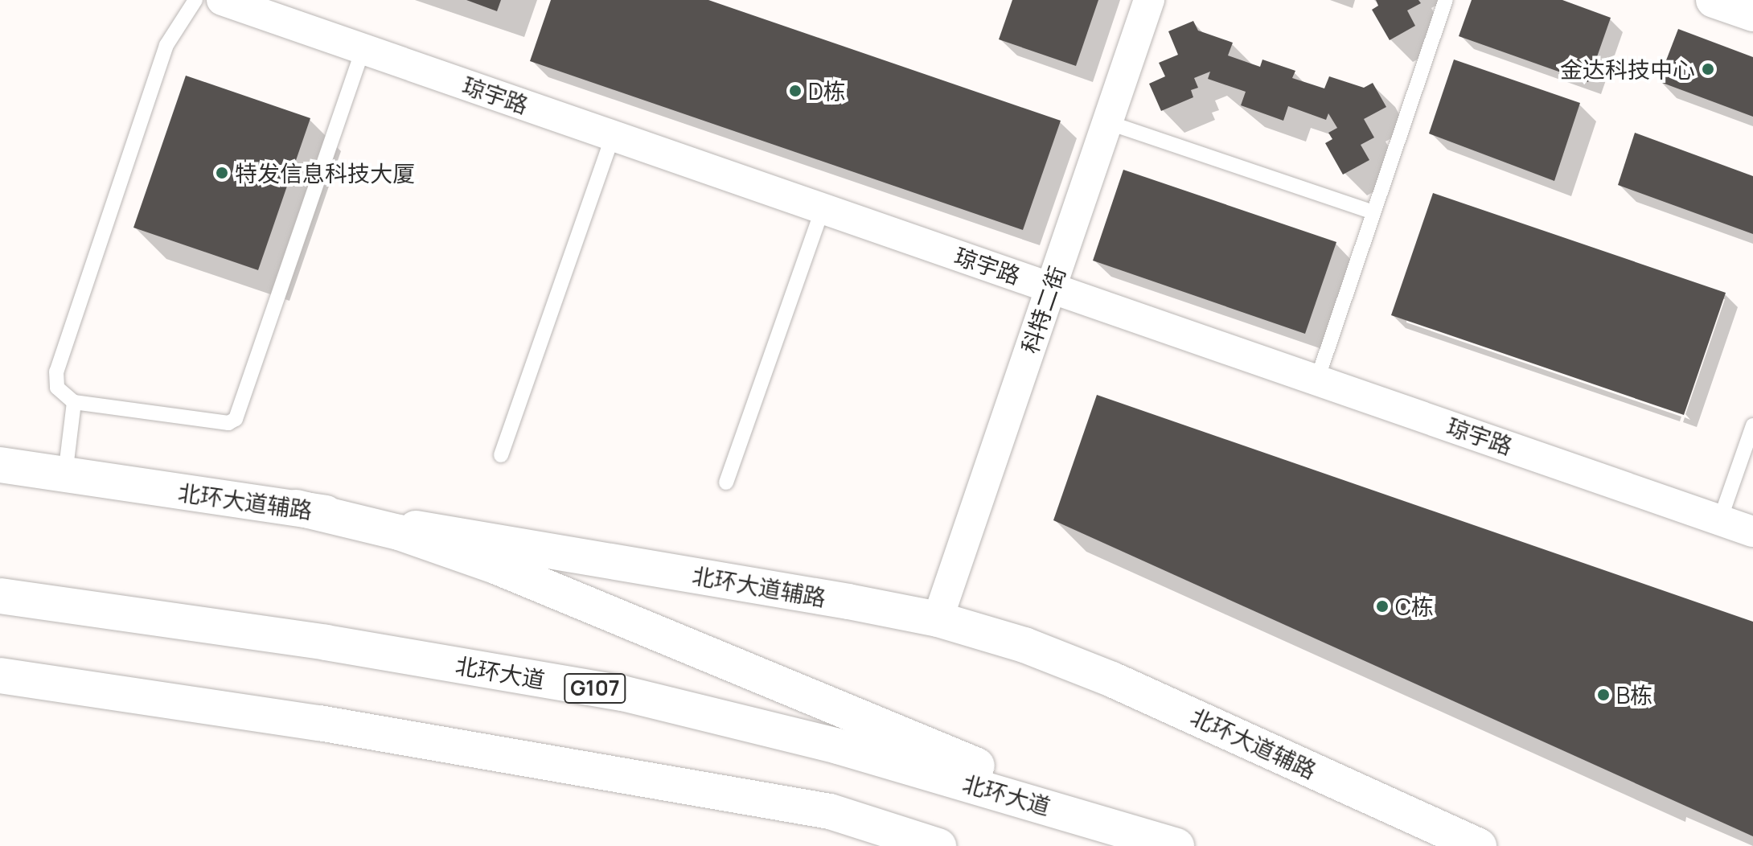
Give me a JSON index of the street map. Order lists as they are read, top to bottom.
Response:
{
  "streets": {
    "main road": ["北环大道辅路", "北环大道", "G107"],
    "street": ["琼宇路", "科特二街"]
  },
  "crossings": [
    ["琼宇路", "科特二街"],
    ["科特二街", "北环大道辅路"]
  ],
  "places": [
    "金达科技中心",
    "D栋",
    "特发信息科技大厦",
    "C栋",
    "B栋"
  ]
}
